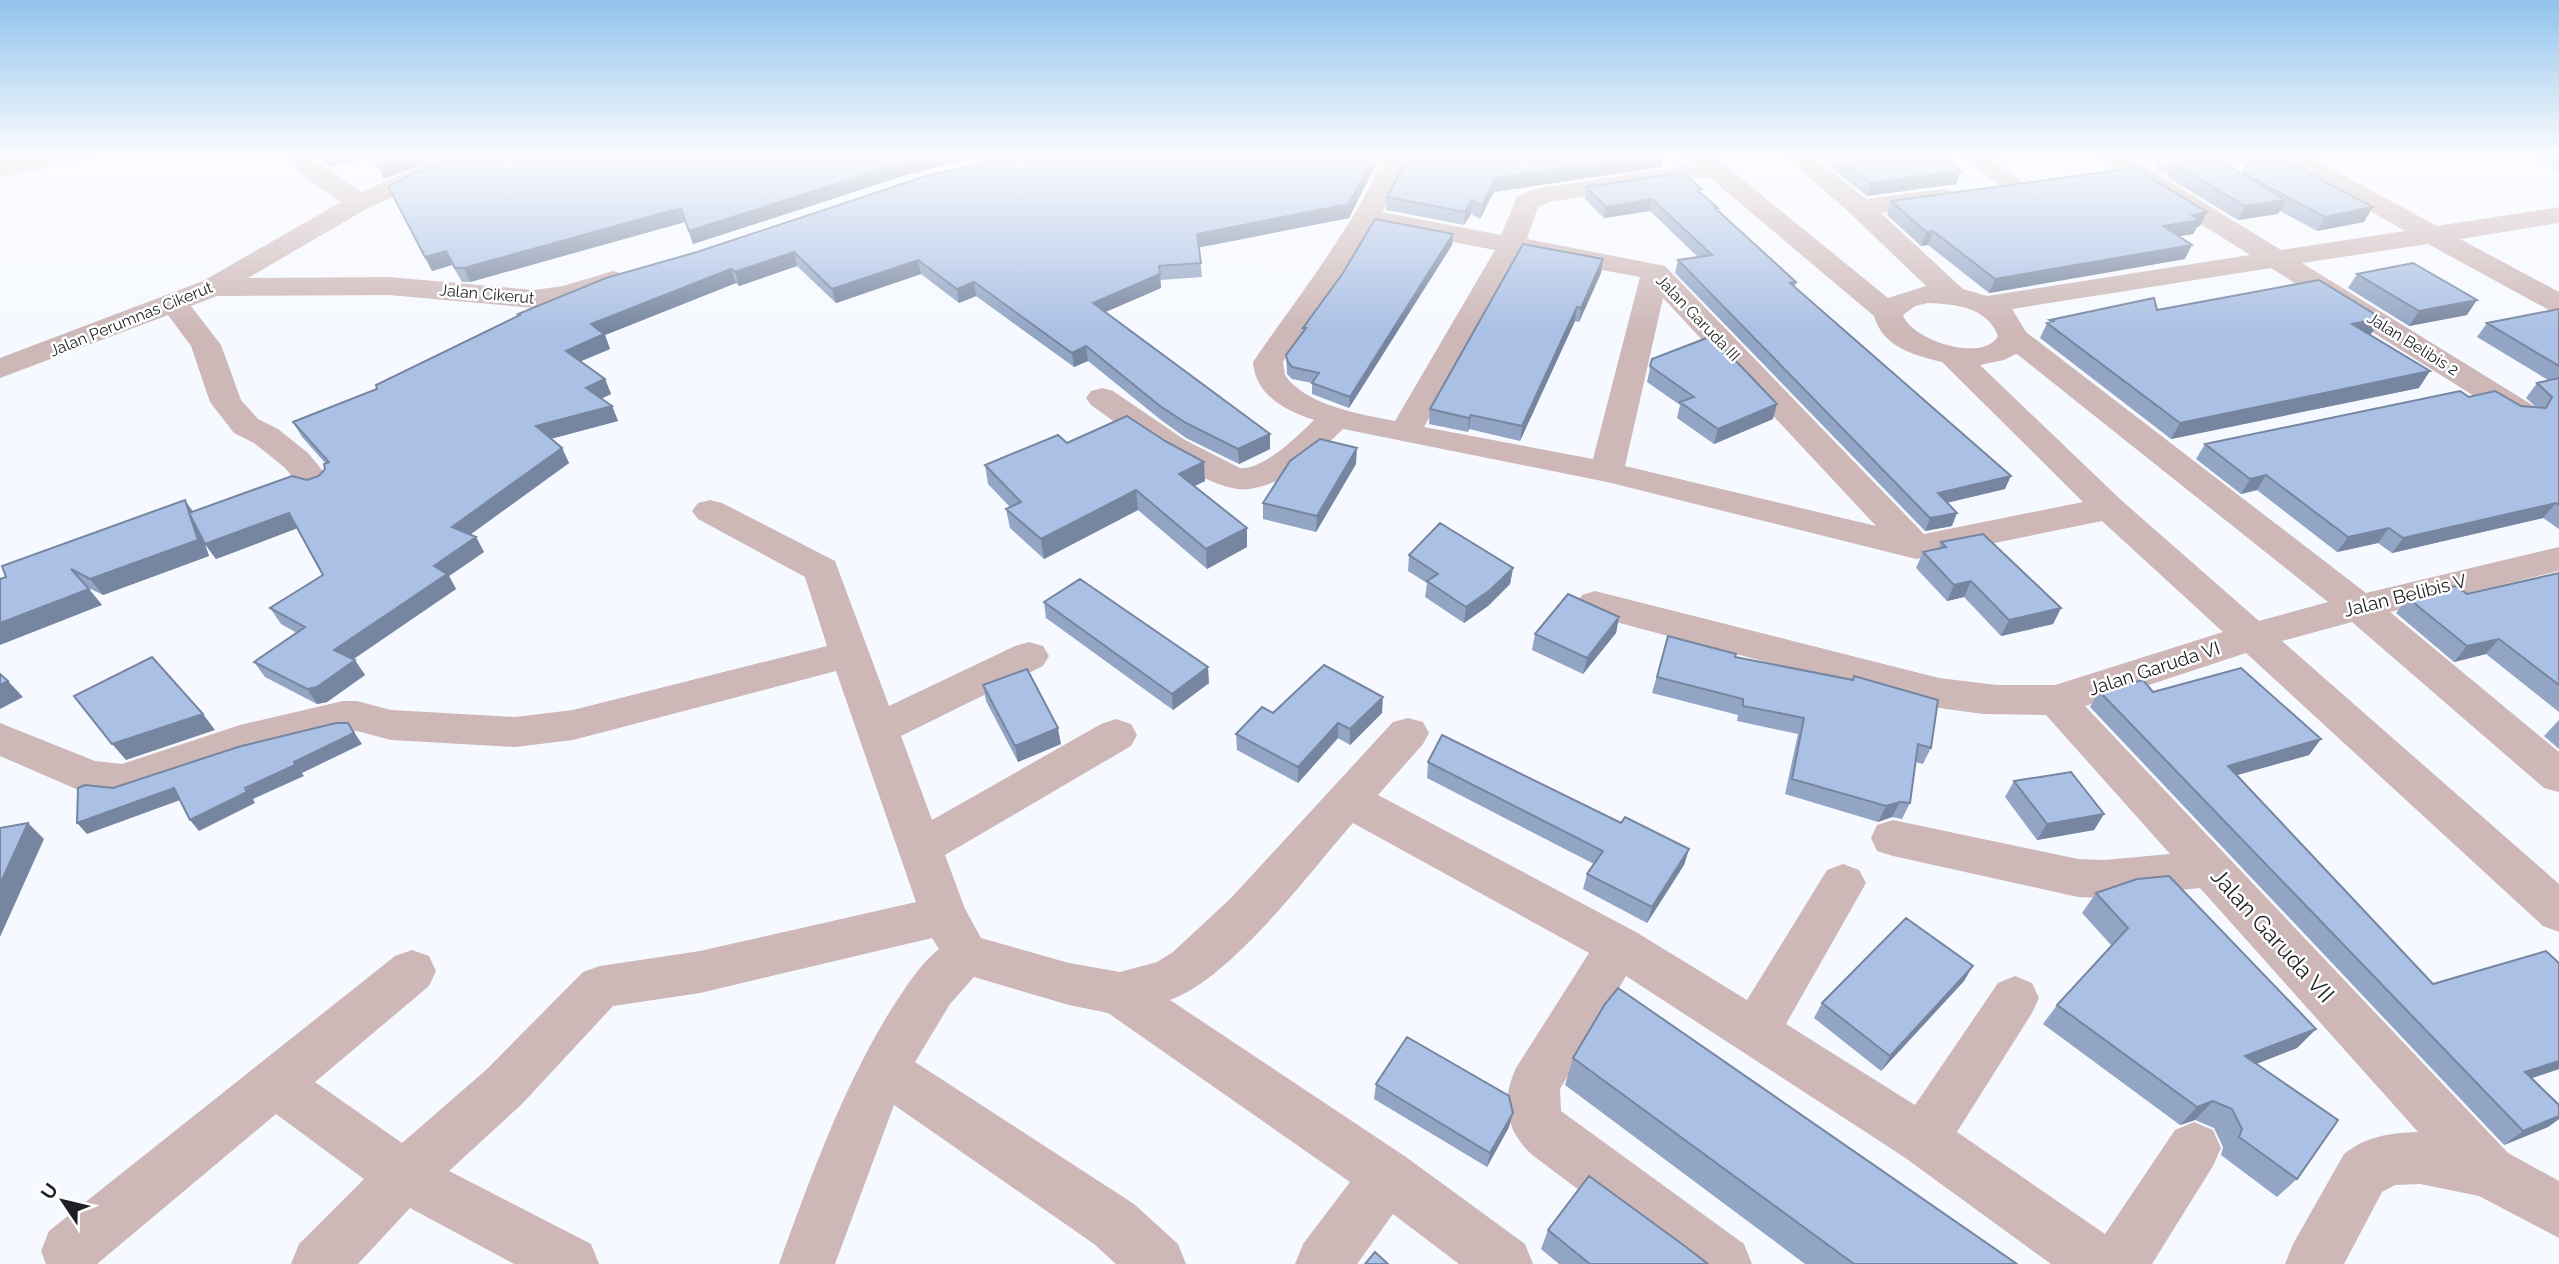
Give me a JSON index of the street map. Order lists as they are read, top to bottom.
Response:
{
  "streets": {
    "street": [
      "Jalan Cikerut",
      "Jalan Garuda III",
      "Jalan Perumnas Cikerut",
      "Jalan Belibis 2",
      "Jalan Belibis V",
      "Jalan Garuda VI",
      "Jalan Garuda VII"
    ]
  },
  "crossings": [
    ["Jalan Cikerut", "Jalan Perumnas Cikerut"],
    ["Jalan Belibis V", "Jalan Garuda VI"],
    ["Jalan Garuda VI", "Jalan Garuda VII"]
  ],
  "north": "top left"
}
